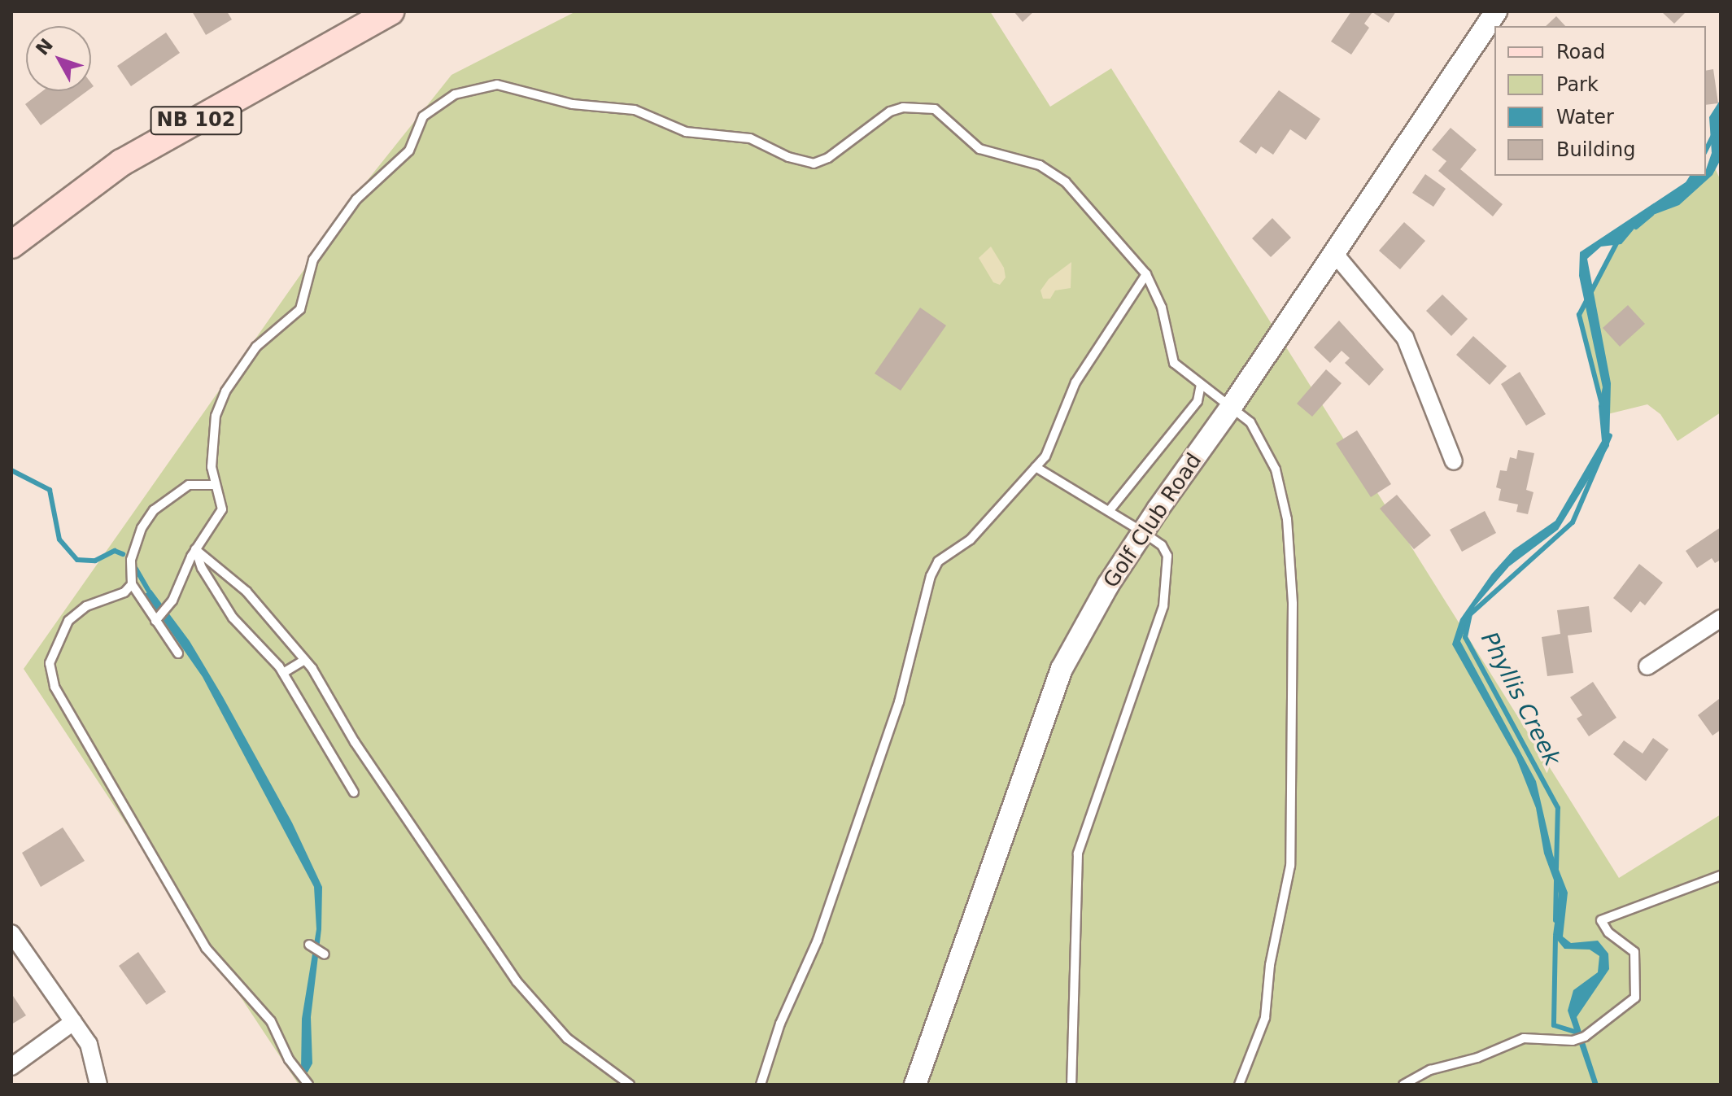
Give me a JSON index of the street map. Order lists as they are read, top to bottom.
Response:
{
  "streets": {
    "main road": ["NB 102"],
    "street": ["Golf Club Road"]
  },
  "water": ["Phyllis Creek"],
  "legend": [
    "Road",
    "Park",
    "Water",
    "Building"
  ],
  "north": "top left"
}
